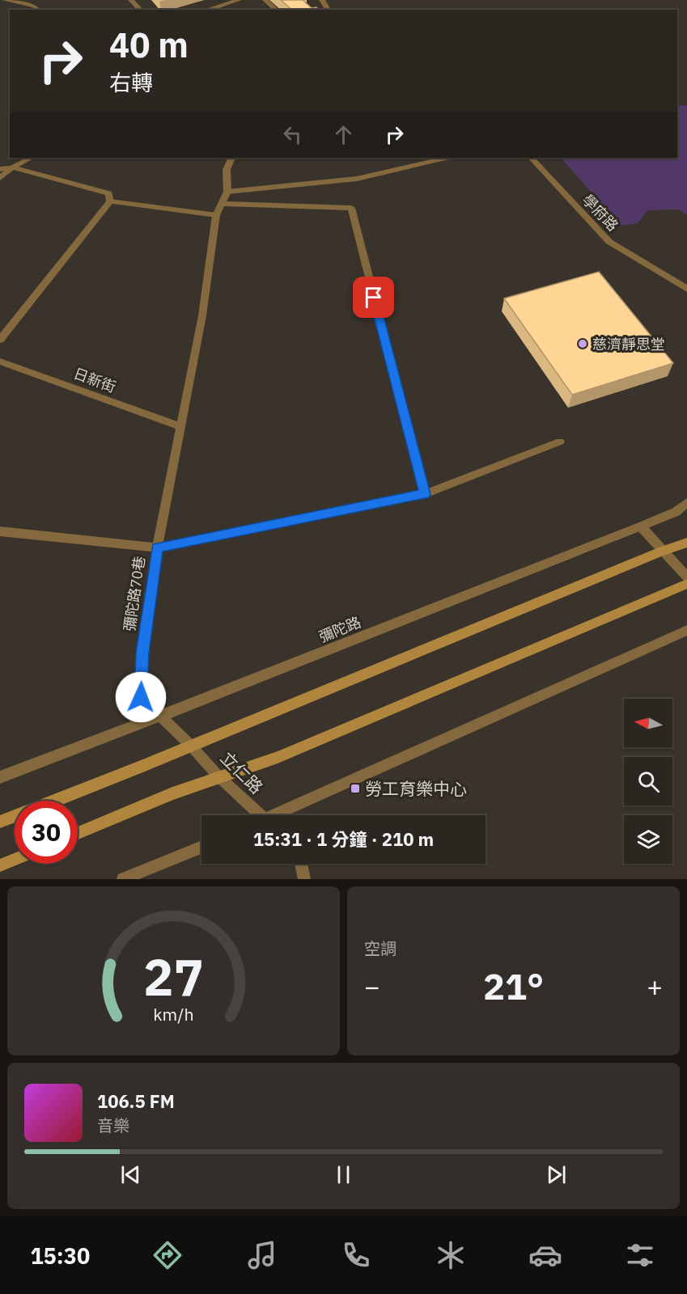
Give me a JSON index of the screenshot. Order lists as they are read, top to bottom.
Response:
{
  "streets": {
    "street": [
      "學府路",
      "日新街",
      "彌陀路70巷",
      "彌陀路",
      "立仁路"
    ]
  },
  "crossings": [
    ["日新街", "彌陀路70巷"],
    ["彌陀路70巷", "彌陀路"],
    ["彌陀路70巷", "立仁路"]
  ],
  "places": {
    "other": ["慈濟靜思堂"],
    "transit": ["勞工育樂中心"]
  },
  "north": "left",
  "page": {
    "turn": ["40 m", "右轉"],
    "limit": "30",
    "trip": "15:31 · 1 分鐘 · 210 m",
    "tile": "空調",
    "heat": ["−", "21°", "+"],
    "song": ["106.5 FM", "音樂"],
    "tabs": "15:30",
    "gauge": ["27", "km/h"]
  }
}
